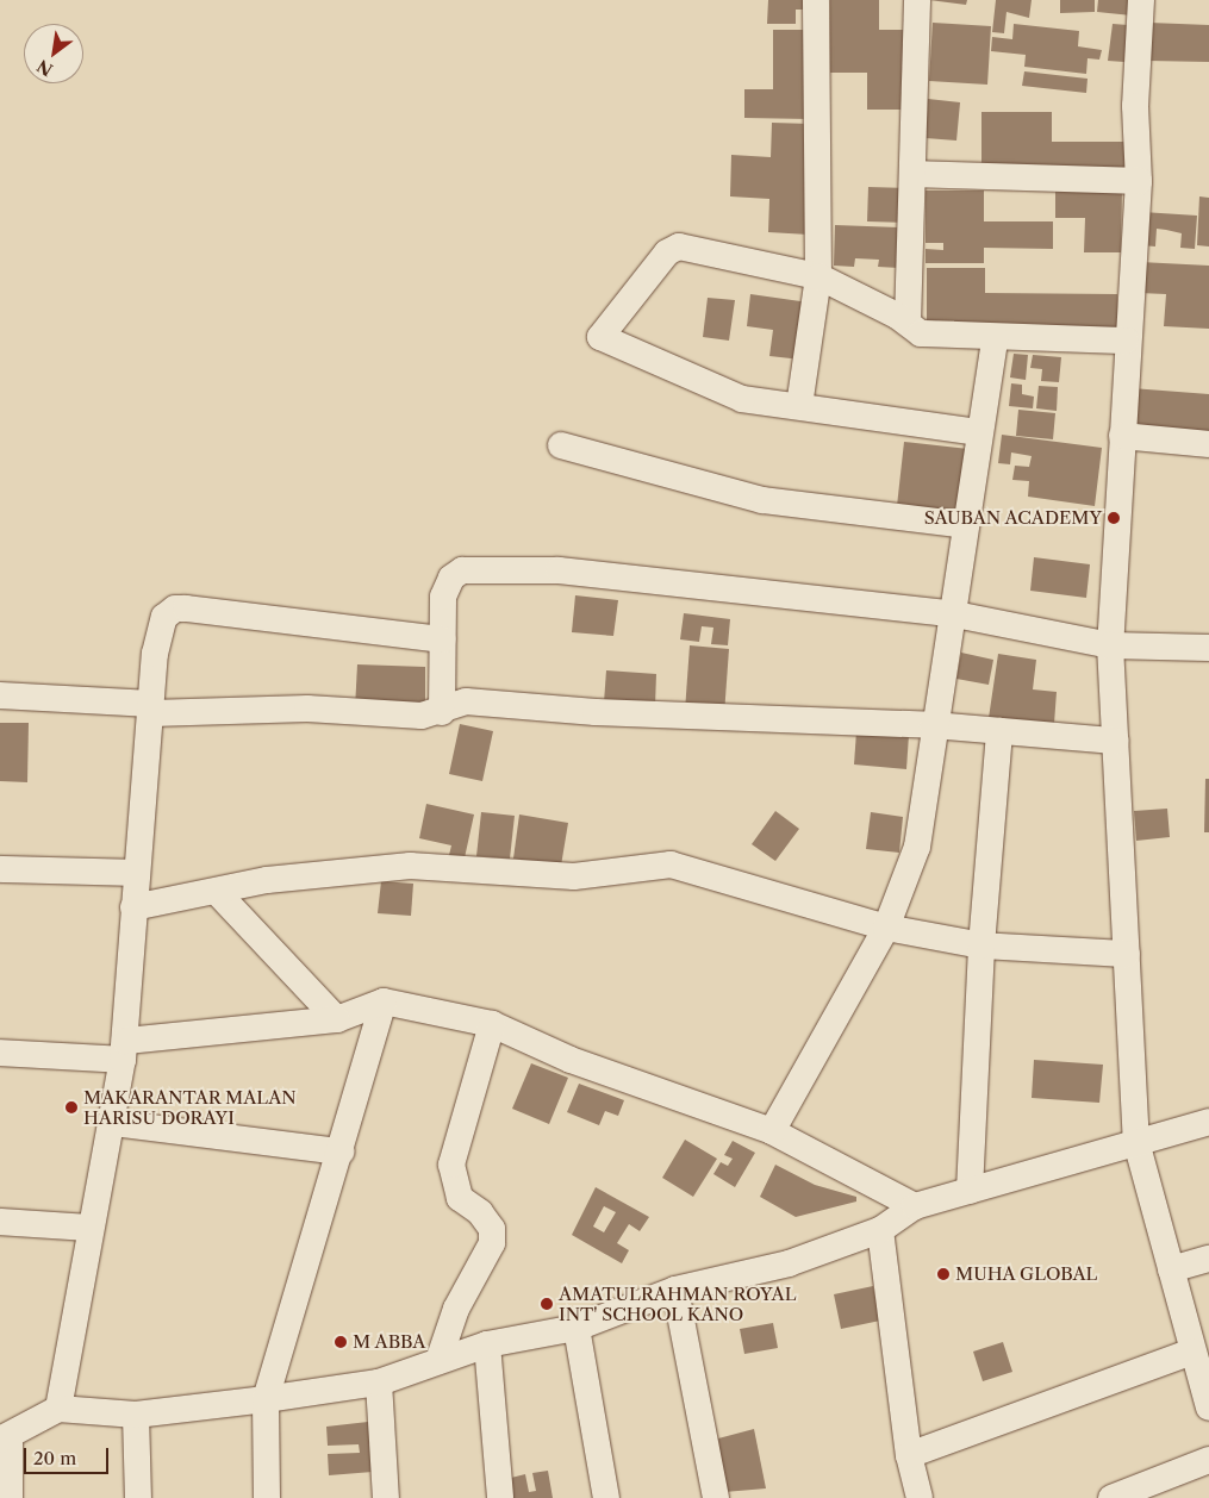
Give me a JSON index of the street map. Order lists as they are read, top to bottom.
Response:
{
  "places": [
    "SAUBAN ACADEMY",
    "MAKARANTAR MALAN HARISU DORAYI",
    "MUHA GLOBAL",
    "AMATULRAHMAN ROYAL INT' SCHOOL KANO",
    "M ABBA"
  ],
  "scale_bar": "20 m",
  "north": "bottom left"
}
